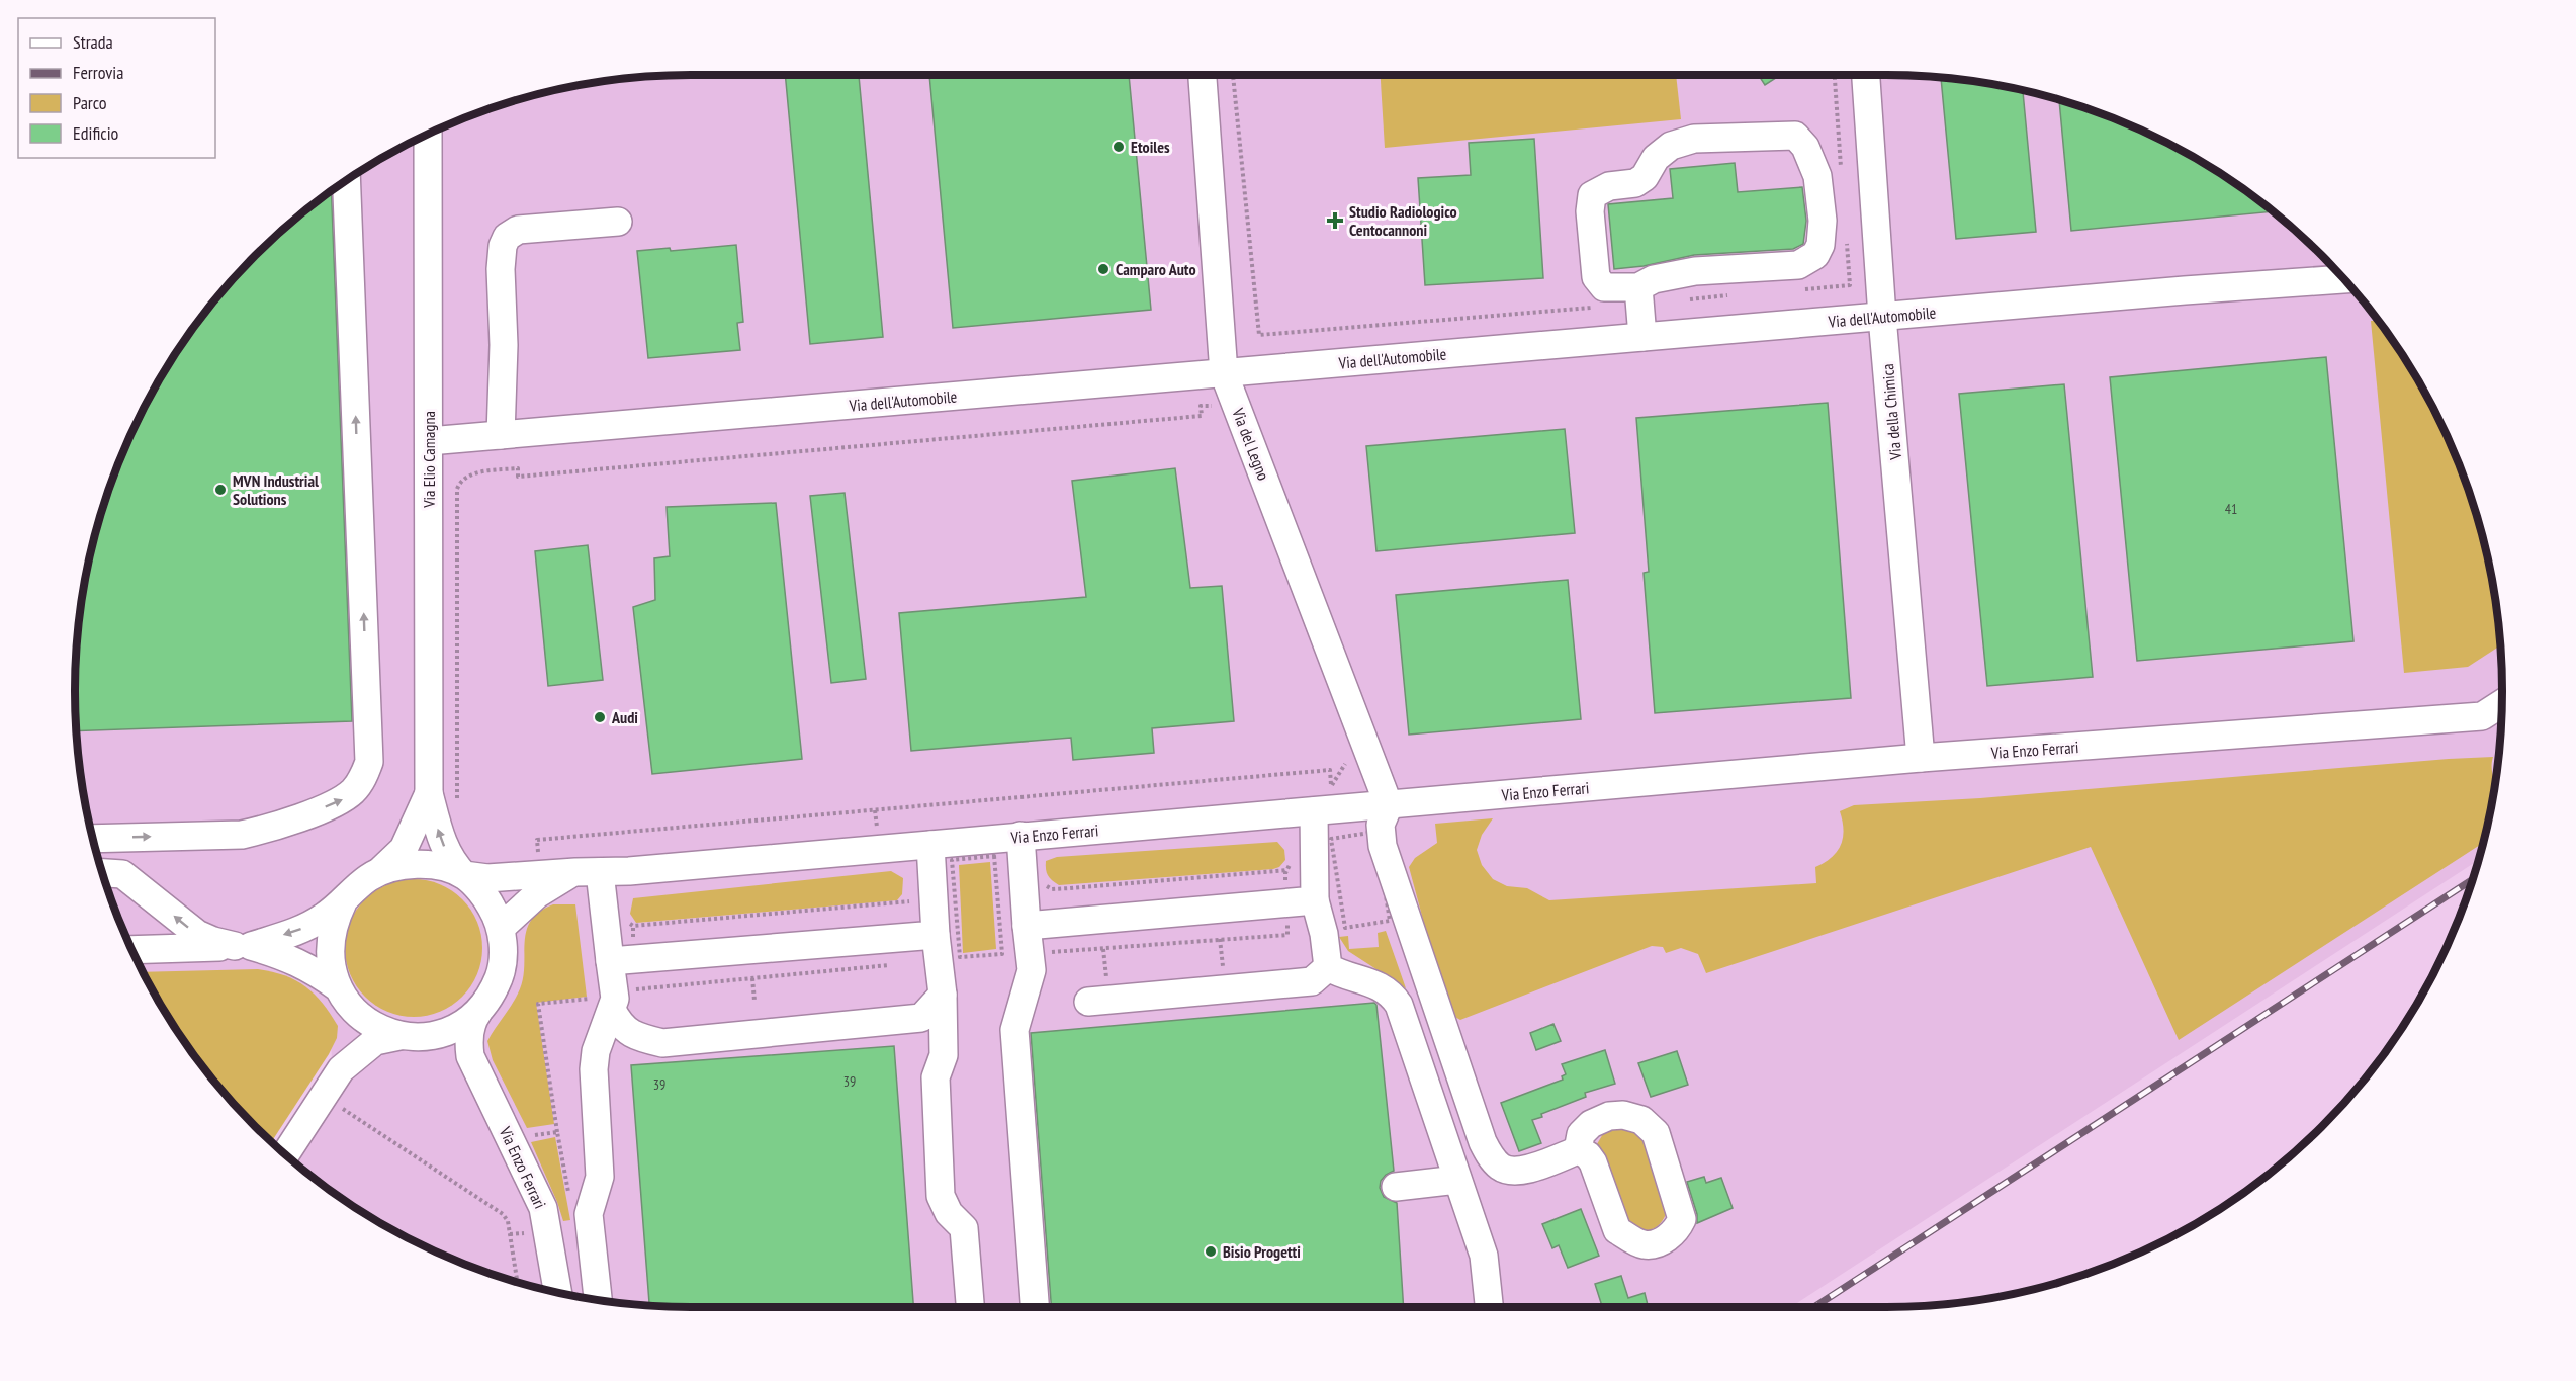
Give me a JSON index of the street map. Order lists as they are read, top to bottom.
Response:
{
  "streets": {
    "street": [
      "Via dell'Automobile",
      "Via della Chimica",
      "Via del Legno",
      "Via Elio Camagna",
      "Via Enzo Ferrari"
    ]
  },
  "crossings": [
    ["Via dell'Automobile", "Via della Chimica"],
    ["Via dell'Automobile", "Via del Legno"],
    ["Via dell'Automobile", "Via Elio Camagna"],
    ["Via della Chimica", "Via Enzo Ferrari"],
    ["Via del Legno", "Via Enzo Ferrari"],
    ["Via Elio Camagna", "Via Enzo Ferrari"]
  ],
  "places": {
    "other": [
      "Etoiles",
      "Camparo Auto",
      "MVN Industrial Solutions",
      "Audi",
      "Bisio Progetti"
    ],
    "health": ["Studio Radiologico Centocannoni"]
  },
  "house_numbers": ["41", "39", "39"],
  "legend": [
    "Strada",
    "Ferrovia",
    "Parco",
    "Edificio"
  ]
}
